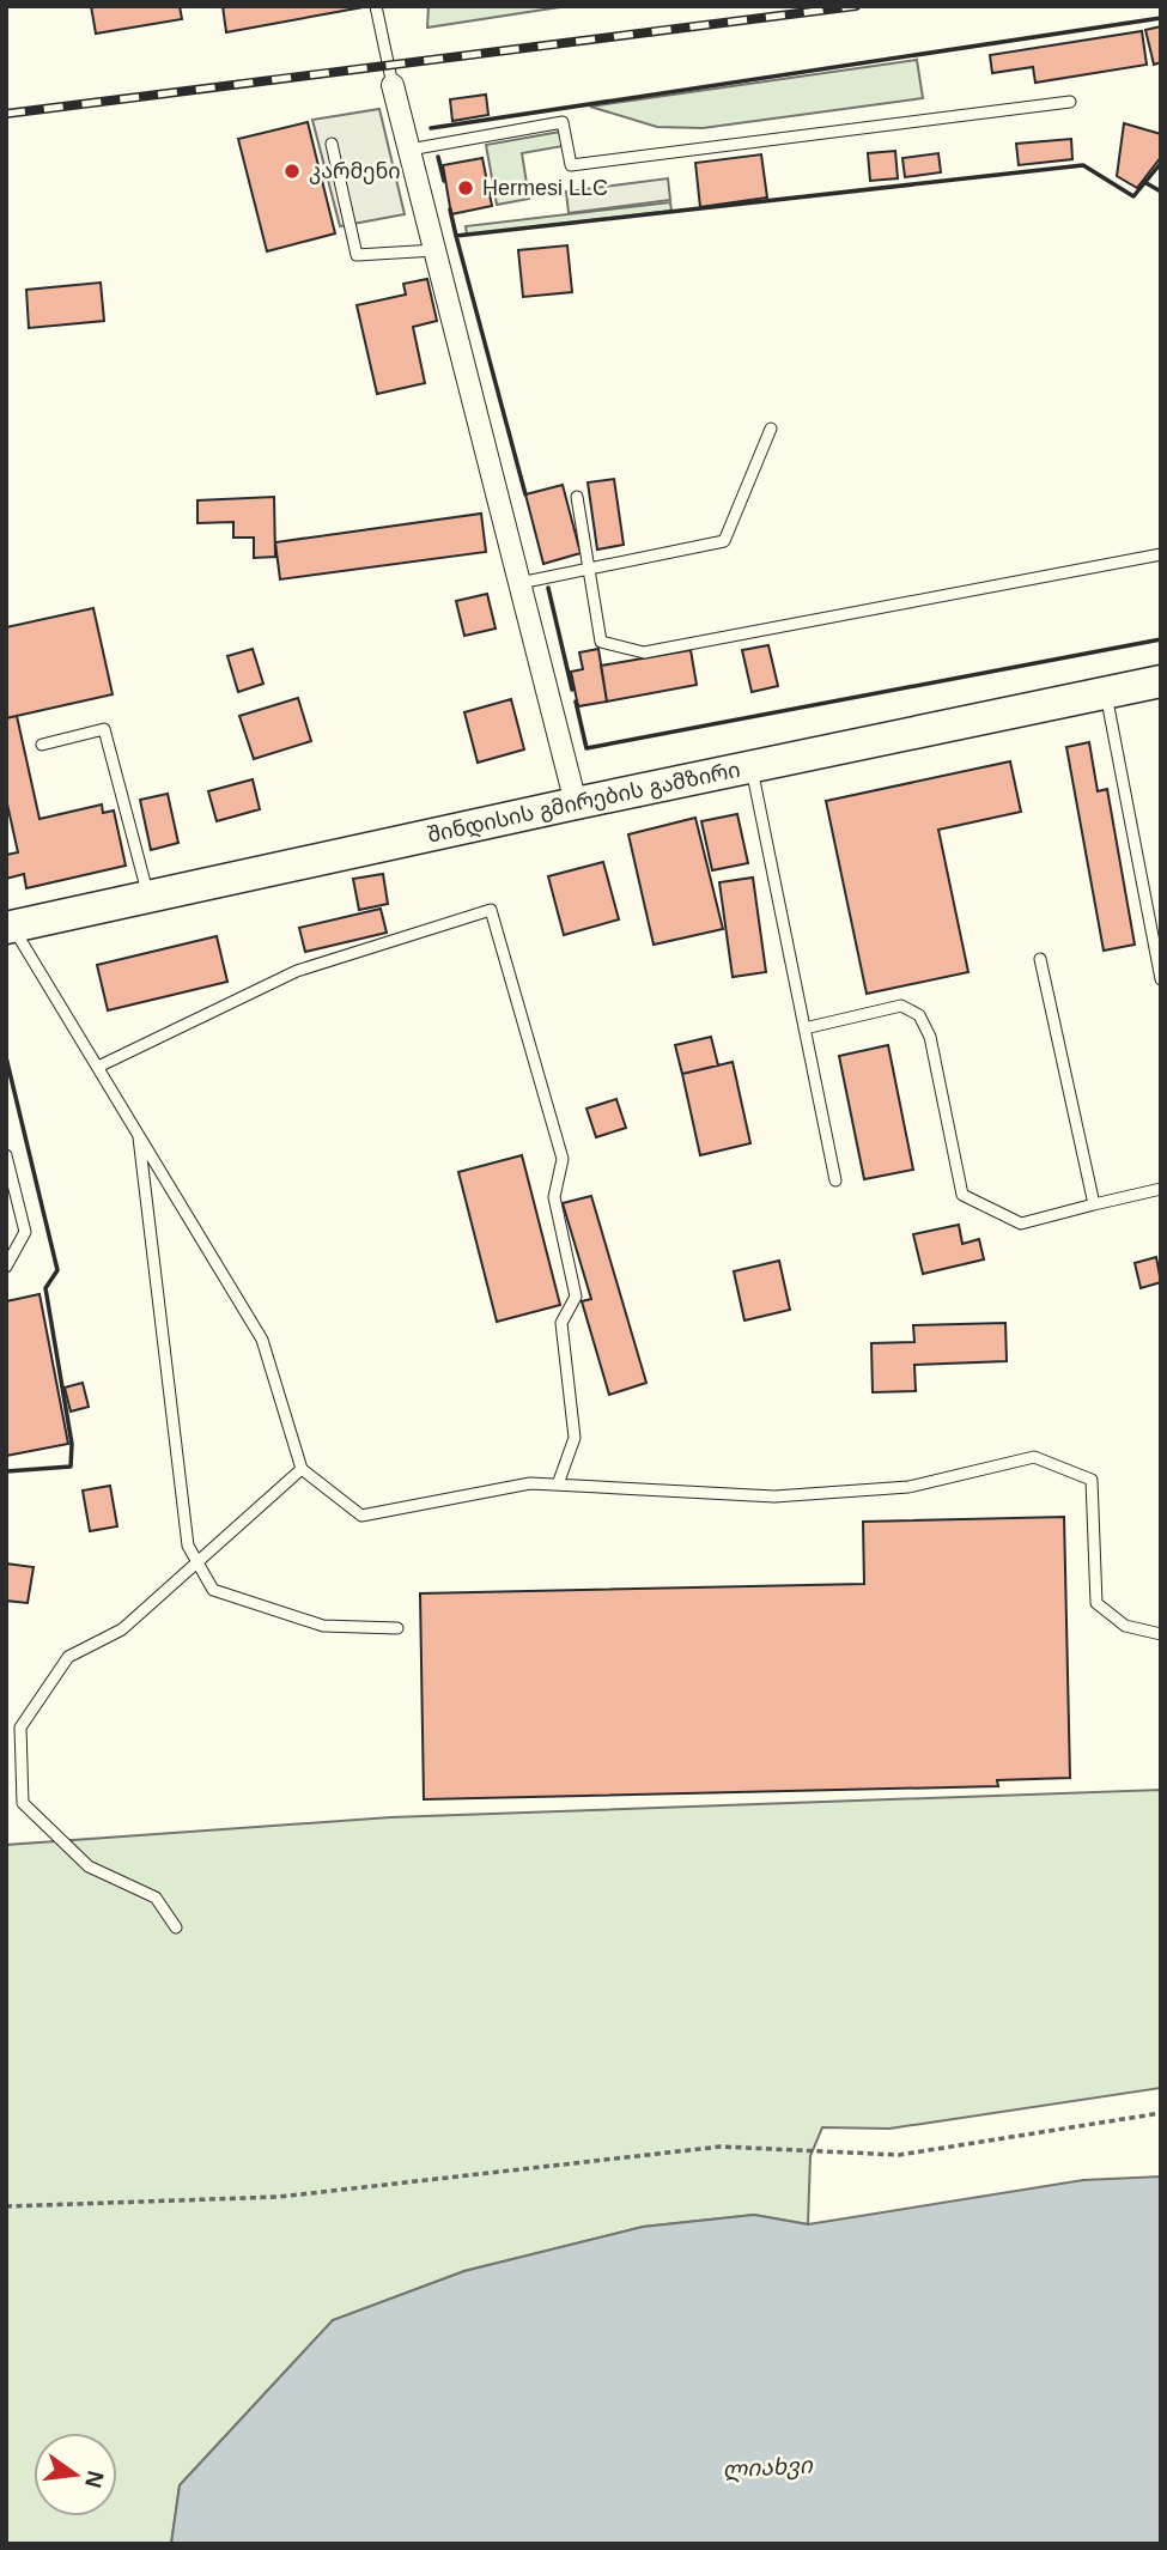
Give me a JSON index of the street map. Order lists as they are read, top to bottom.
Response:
{
  "streets": {
    "main road": ["შინდისის გმირების გამზირი"]
  },
  "water": ["ლიახვი"],
  "places": ["კარმენი", "Hermesi LLC"],
  "north": "right"
}
